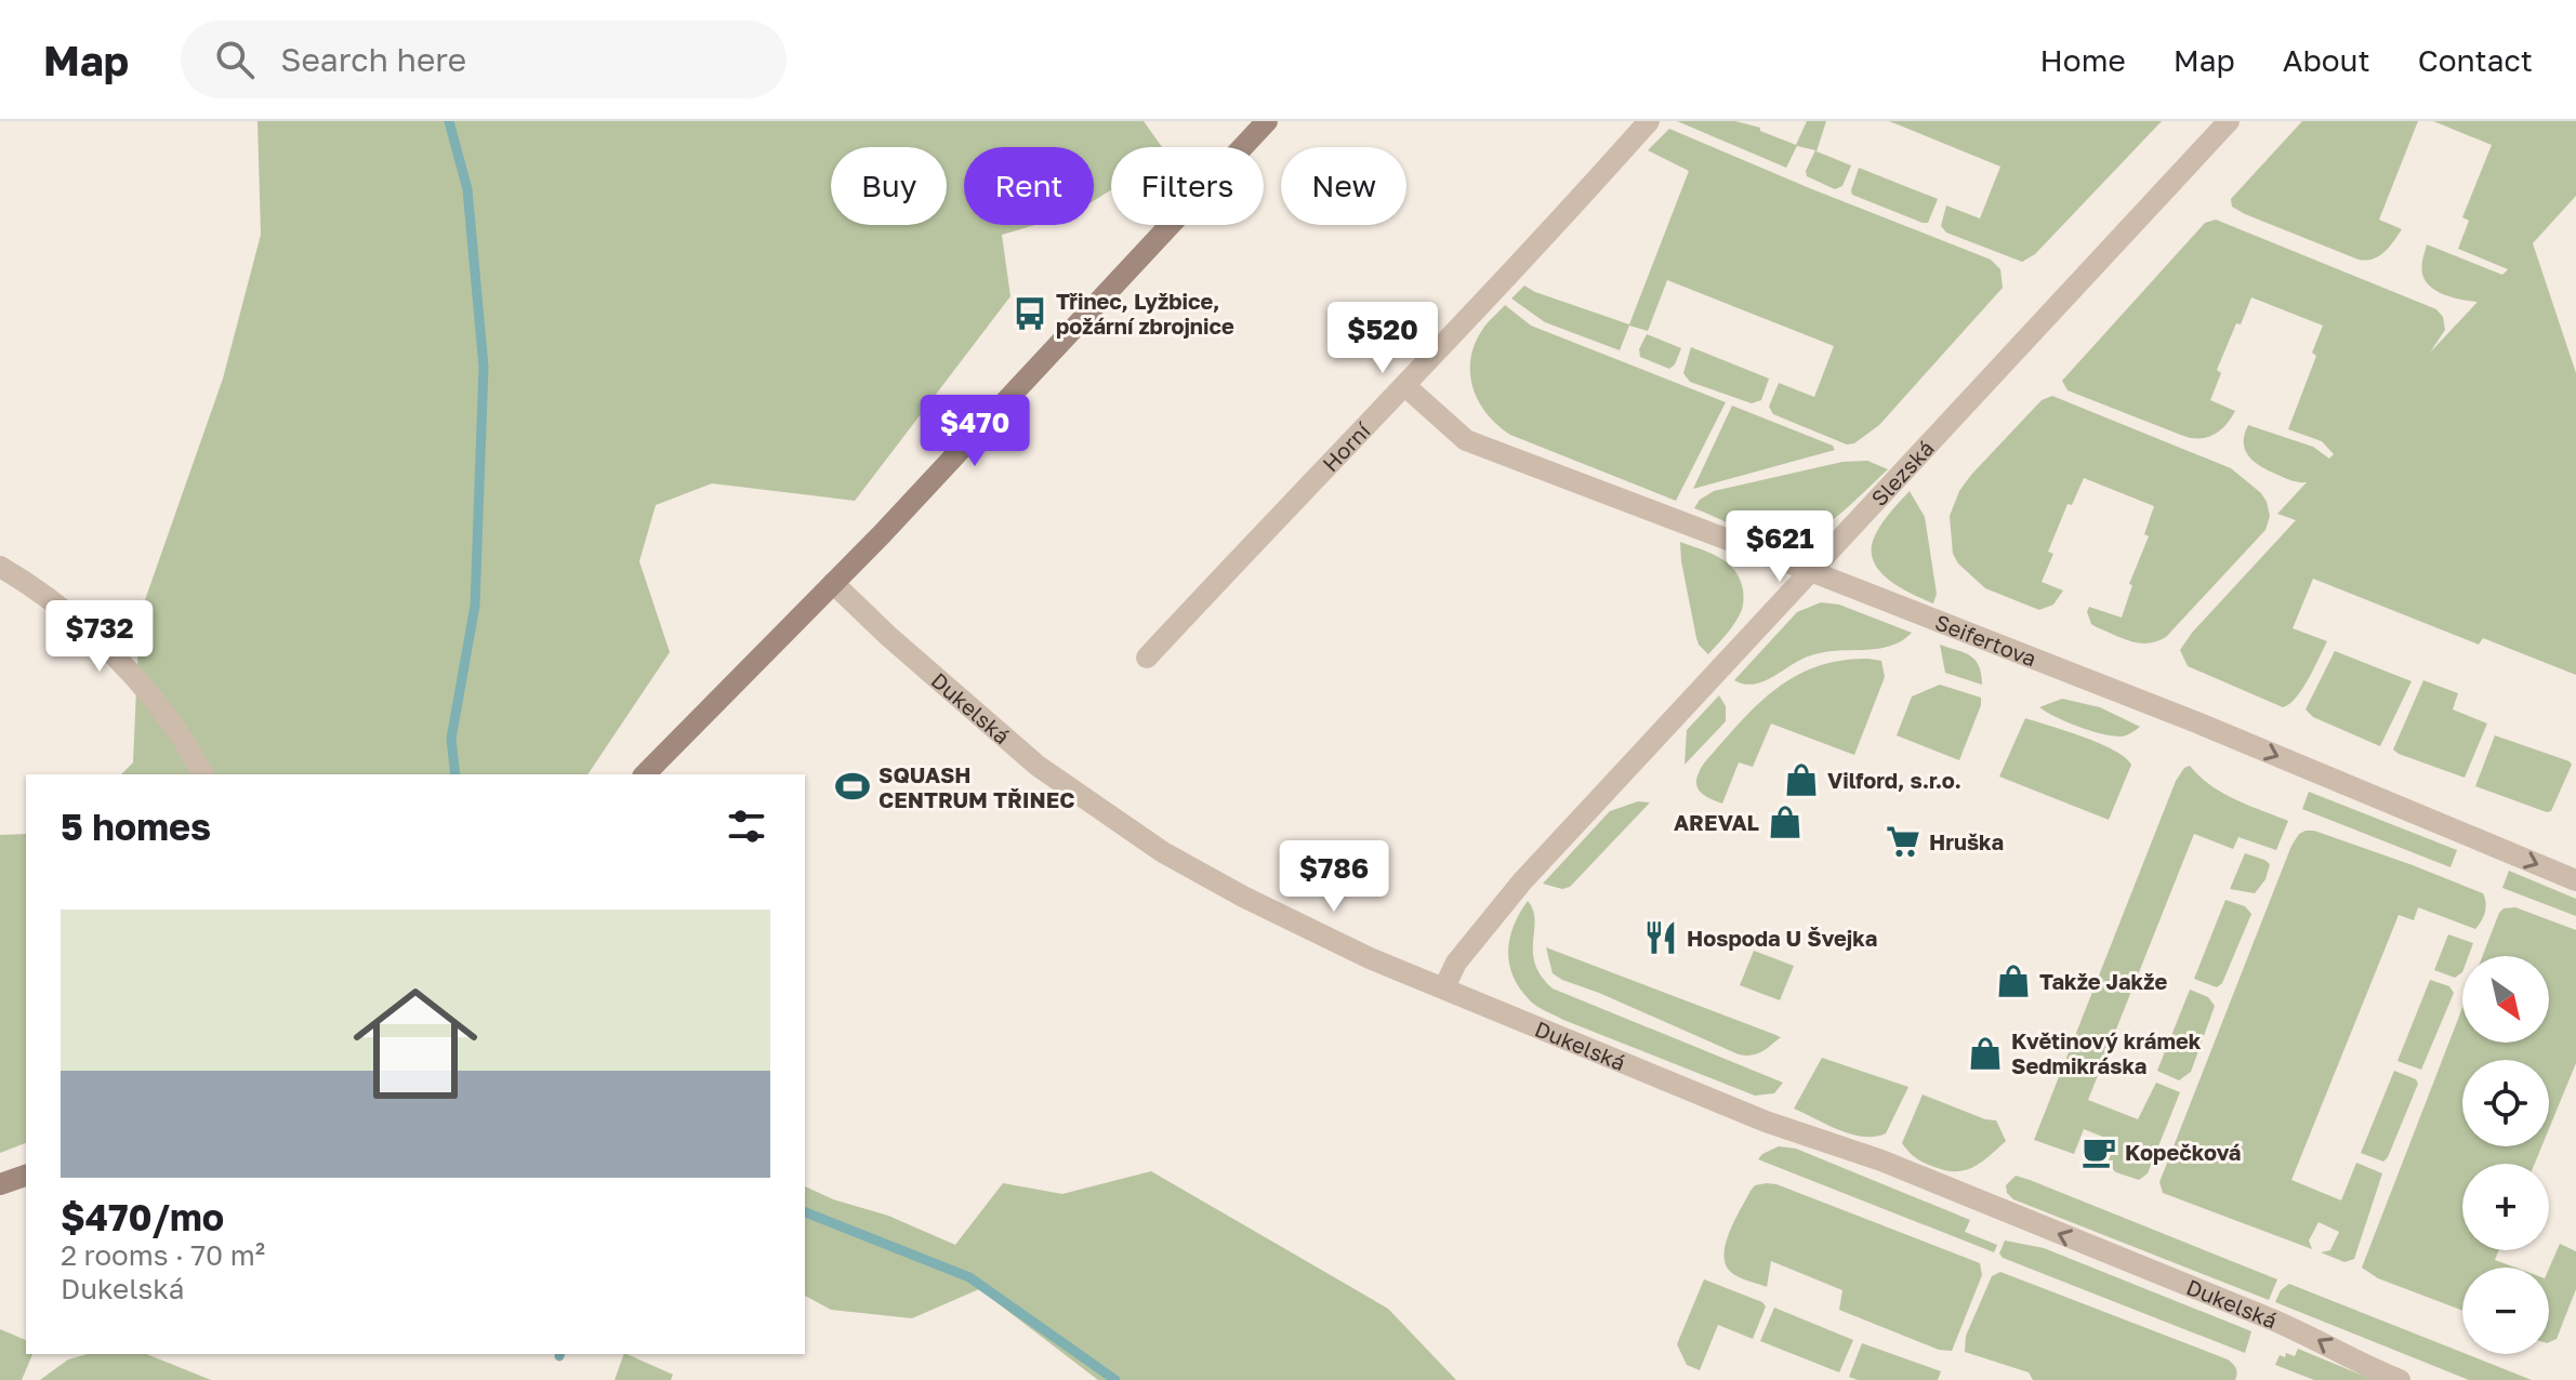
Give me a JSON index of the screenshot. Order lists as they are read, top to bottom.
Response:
{
  "streets": {
    "street": [
      "Horní",
      "Slezská",
      "Seifertova",
      "Dukelská"
    ]
  },
  "crossings": [
    ["Horní", "Seifertova"],
    ["Slezská", "Seifertova"],
    ["Slezská", "Dukelská"]
  ],
  "one_way": ["Seifertova", "Dukelská"],
  "places": {
    "bus stop": ["Třinec, Lyžbice, požární zbrojnice"],
    "shop": [
      "Vilford, s.r.o.",
      "AREVAL",
      "Takže Jakže",
      "Květinový krámek Sedmikráska"
    ],
    "sports": ["SQUASH CENTRUM TŘINEC"],
    "supermarket": ["Hruška"],
    "restaurant": ["Hospoda U Švejka"],
    "cafe": ["Kopečková"]
  },
  "north": "bottom right",
  "page": {
    "header": "Map",
    "search": "Search here",
    "nav": [
      "Home",
      "Map",
      "About",
      "Contact"
    ],
    "chip": [
      "Buy",
      "Rent",
      "Filters",
      "New"
    ],
    "price": [
      "$520",
      "$470",
      "$621",
      "$732",
      "$786"
    ],
    "heading": "5 homes",
    "list": [
      {
        "name": "$470/mo",
        "note": "2 rooms · 70 m² · Dukelská"
      }
    ],
    "map_buttons": ["+", "−"]
  }
}
